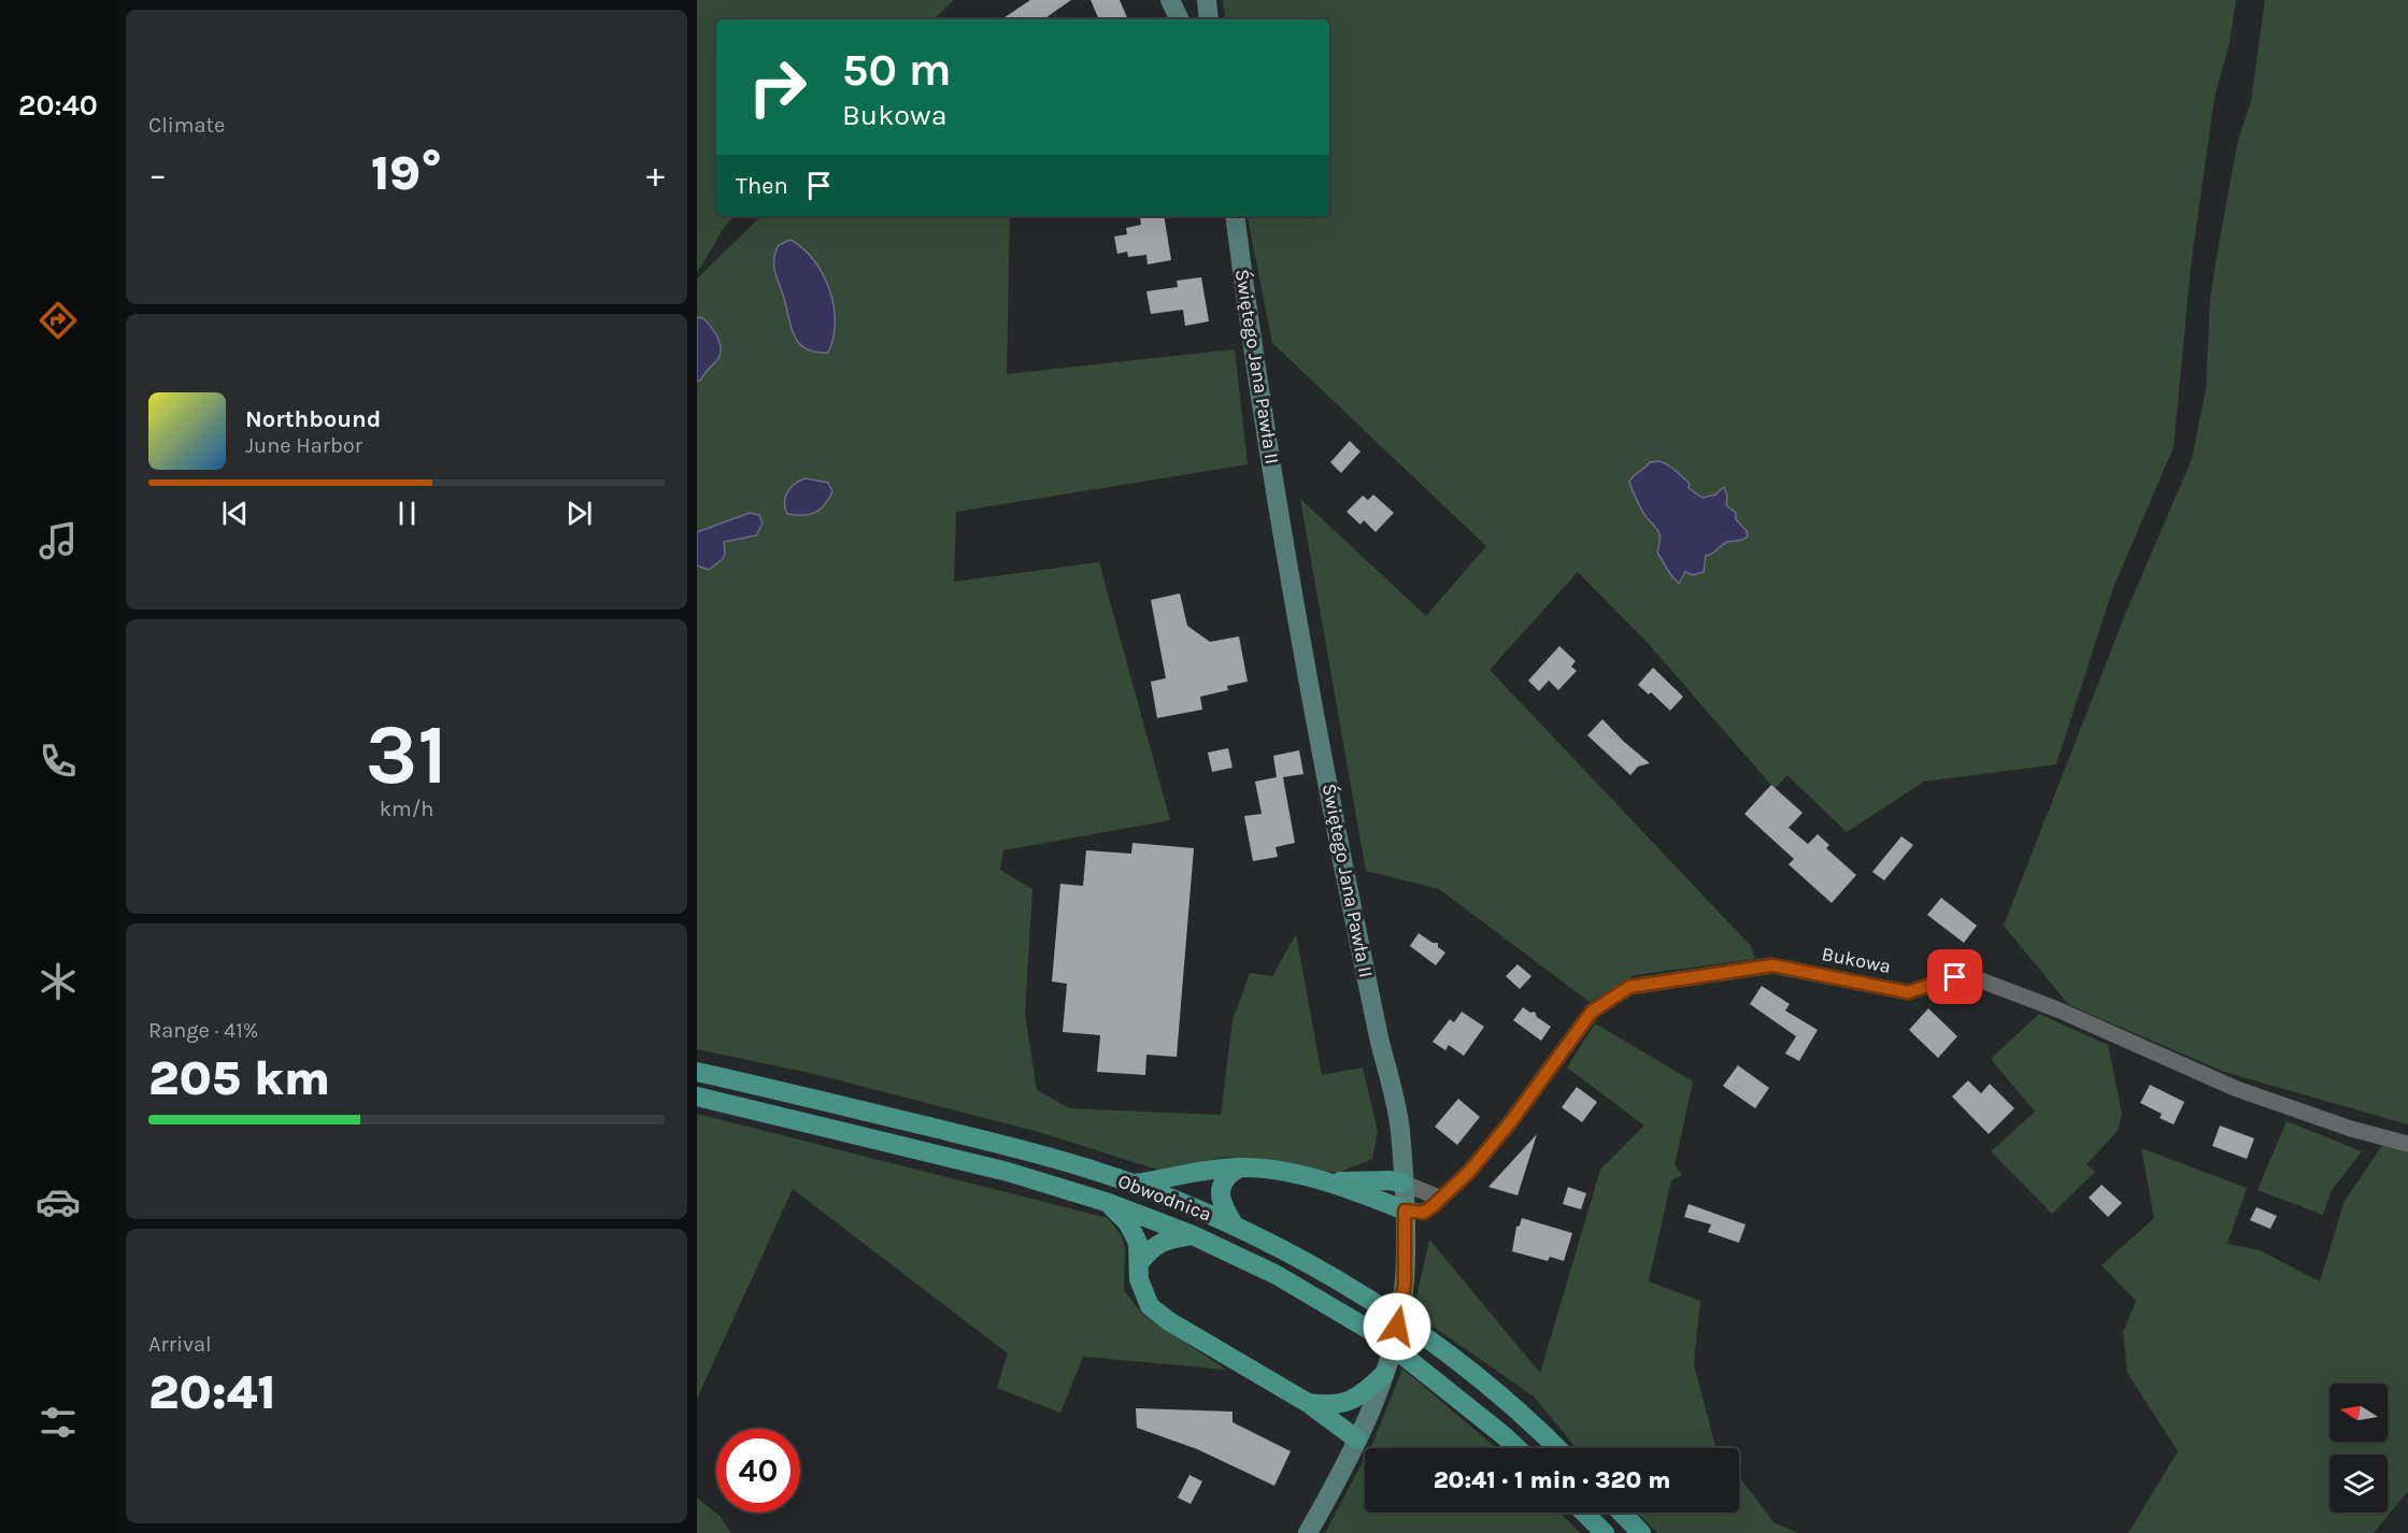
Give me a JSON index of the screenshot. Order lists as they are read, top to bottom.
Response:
{
  "streets": {
    "main road": ["Obwodnica"],
    "street": ["Świętego Jana Pawła II", "Bukowa"]
  },
  "crossings": [
    ["Świętego Jana Pawła II", "Bukowa"]
  ],
  "north": "left",
  "page": {
    "tabs": "20:40",
    "tile": [
      "Climate",
      ["31", "km/h"],
      ["Range · 41%", "205 km"],
      ["Arrival", "20:41"]
    ],
    "turn": ["50 m", "Bukowa"],
    "heat": ["−", "19°", "+"],
    "then": "Then",
    "song": ["Northbound", "June Harbor"],
    "limit": "40",
    "trip": "20:41 · 1 min · 320 m"
  }
}
